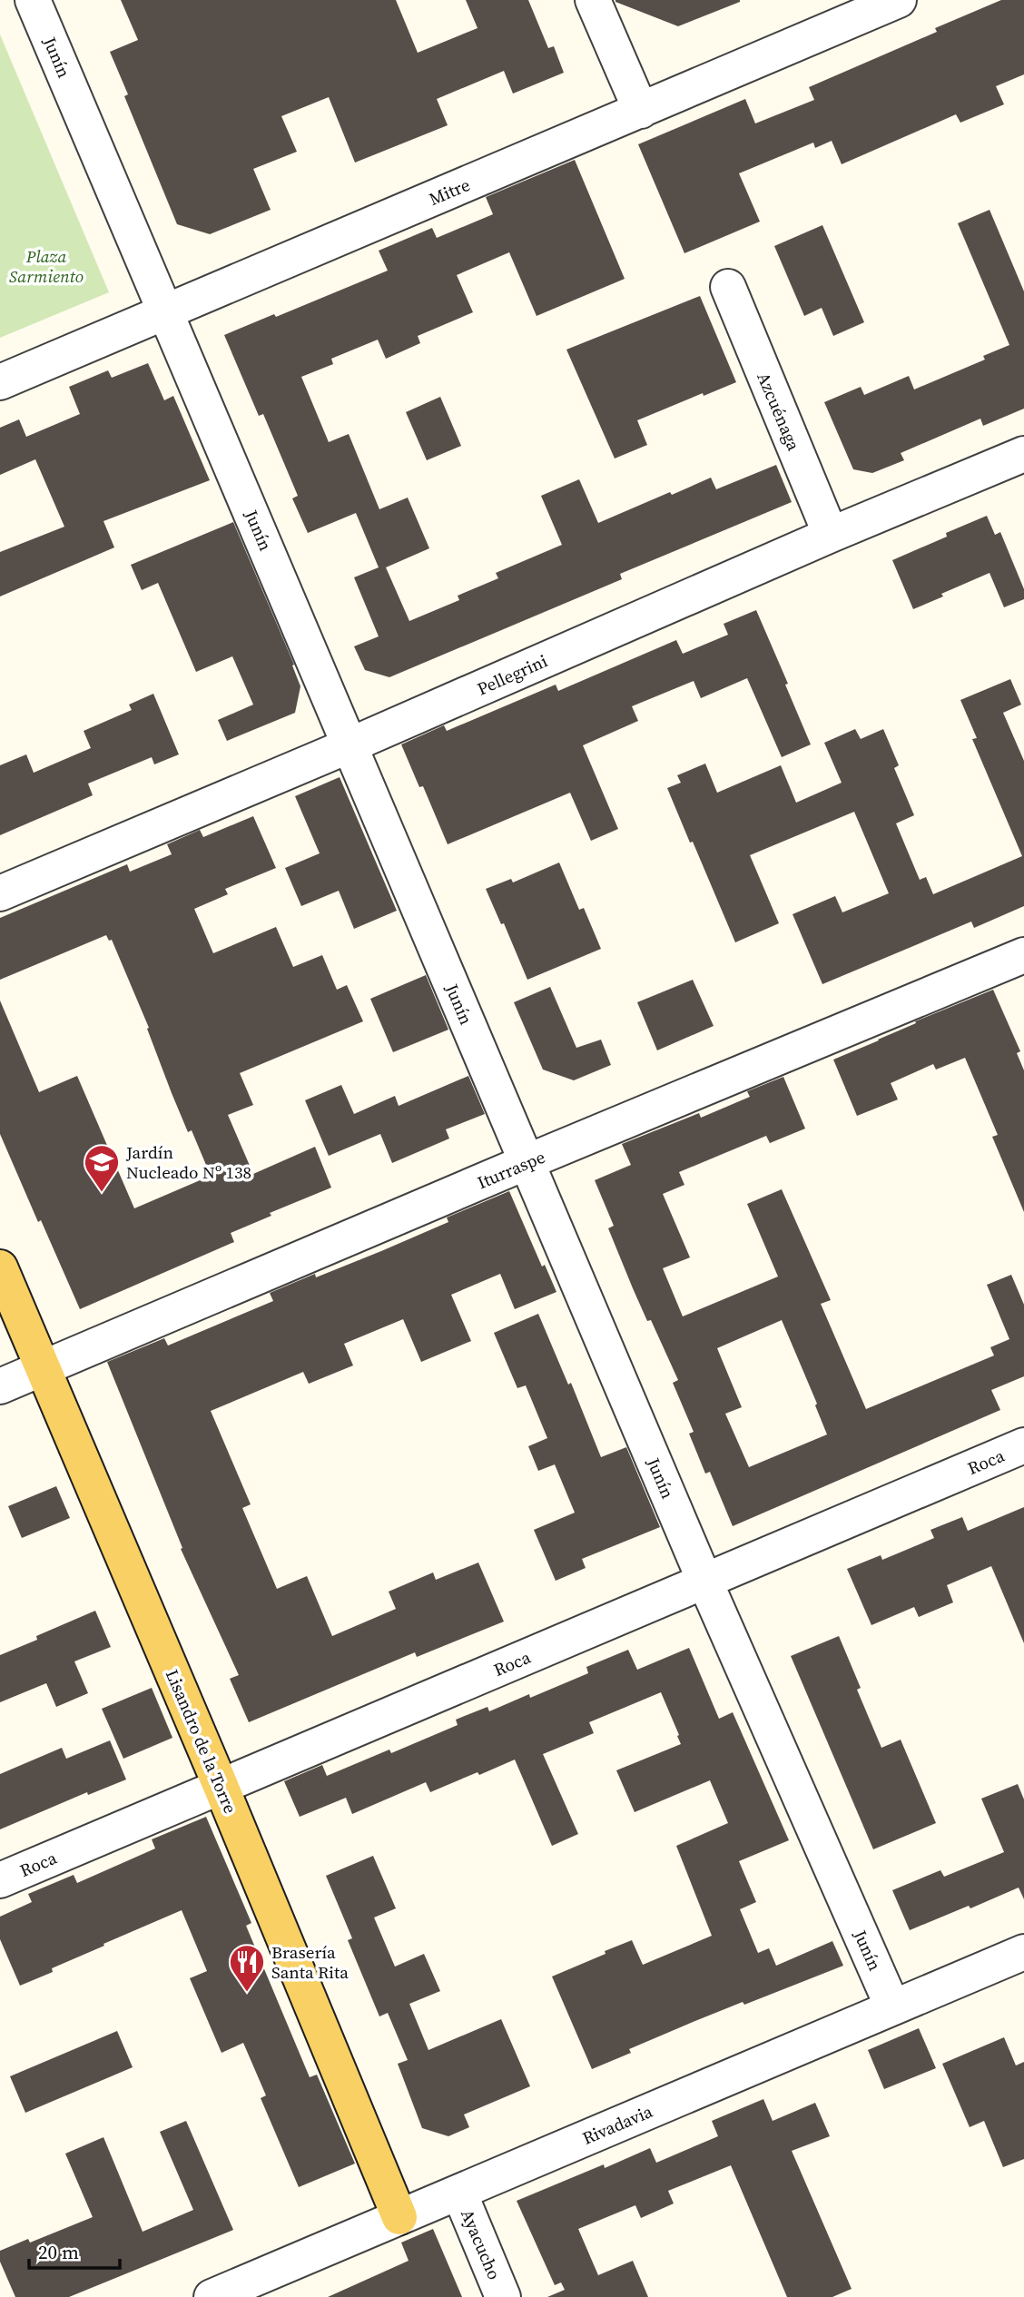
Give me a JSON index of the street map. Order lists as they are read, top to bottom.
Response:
{
  "streets": {
    "main road": ["Lisandro de la Torre"],
    "street": [
      "Junín",
      "Mitre",
      "Azcuénaga",
      "Pellegrini",
      "Iturraspe",
      "Roca",
      "Rivadavia",
      "Ayacucho"
    ]
  },
  "crossings": [
    ["Junín", "Mitre"],
    ["Junín", "Pellegrini"],
    ["Junín", "Iturraspe"],
    ["Junín", "Roca"],
    ["Junín", "Rivadavia"],
    ["Azcuénaga", "Pellegrini"],
    ["Iturraspe", "Lisandro de la Torre"],
    ["Roca", "Lisandro de la Torre"],
    ["Lisandro de la Torre", "Rivadavia"],
    ["Rivadavia", "Ayacucho"]
  ],
  "parks": ["Plaza Sarmiento"],
  "places": {
    "school or university": ["Jardín Nucleado Nº 138"],
    "restaurant": ["Brasería Santa Rita"]
  },
  "scale_bar": "20 m"
}
